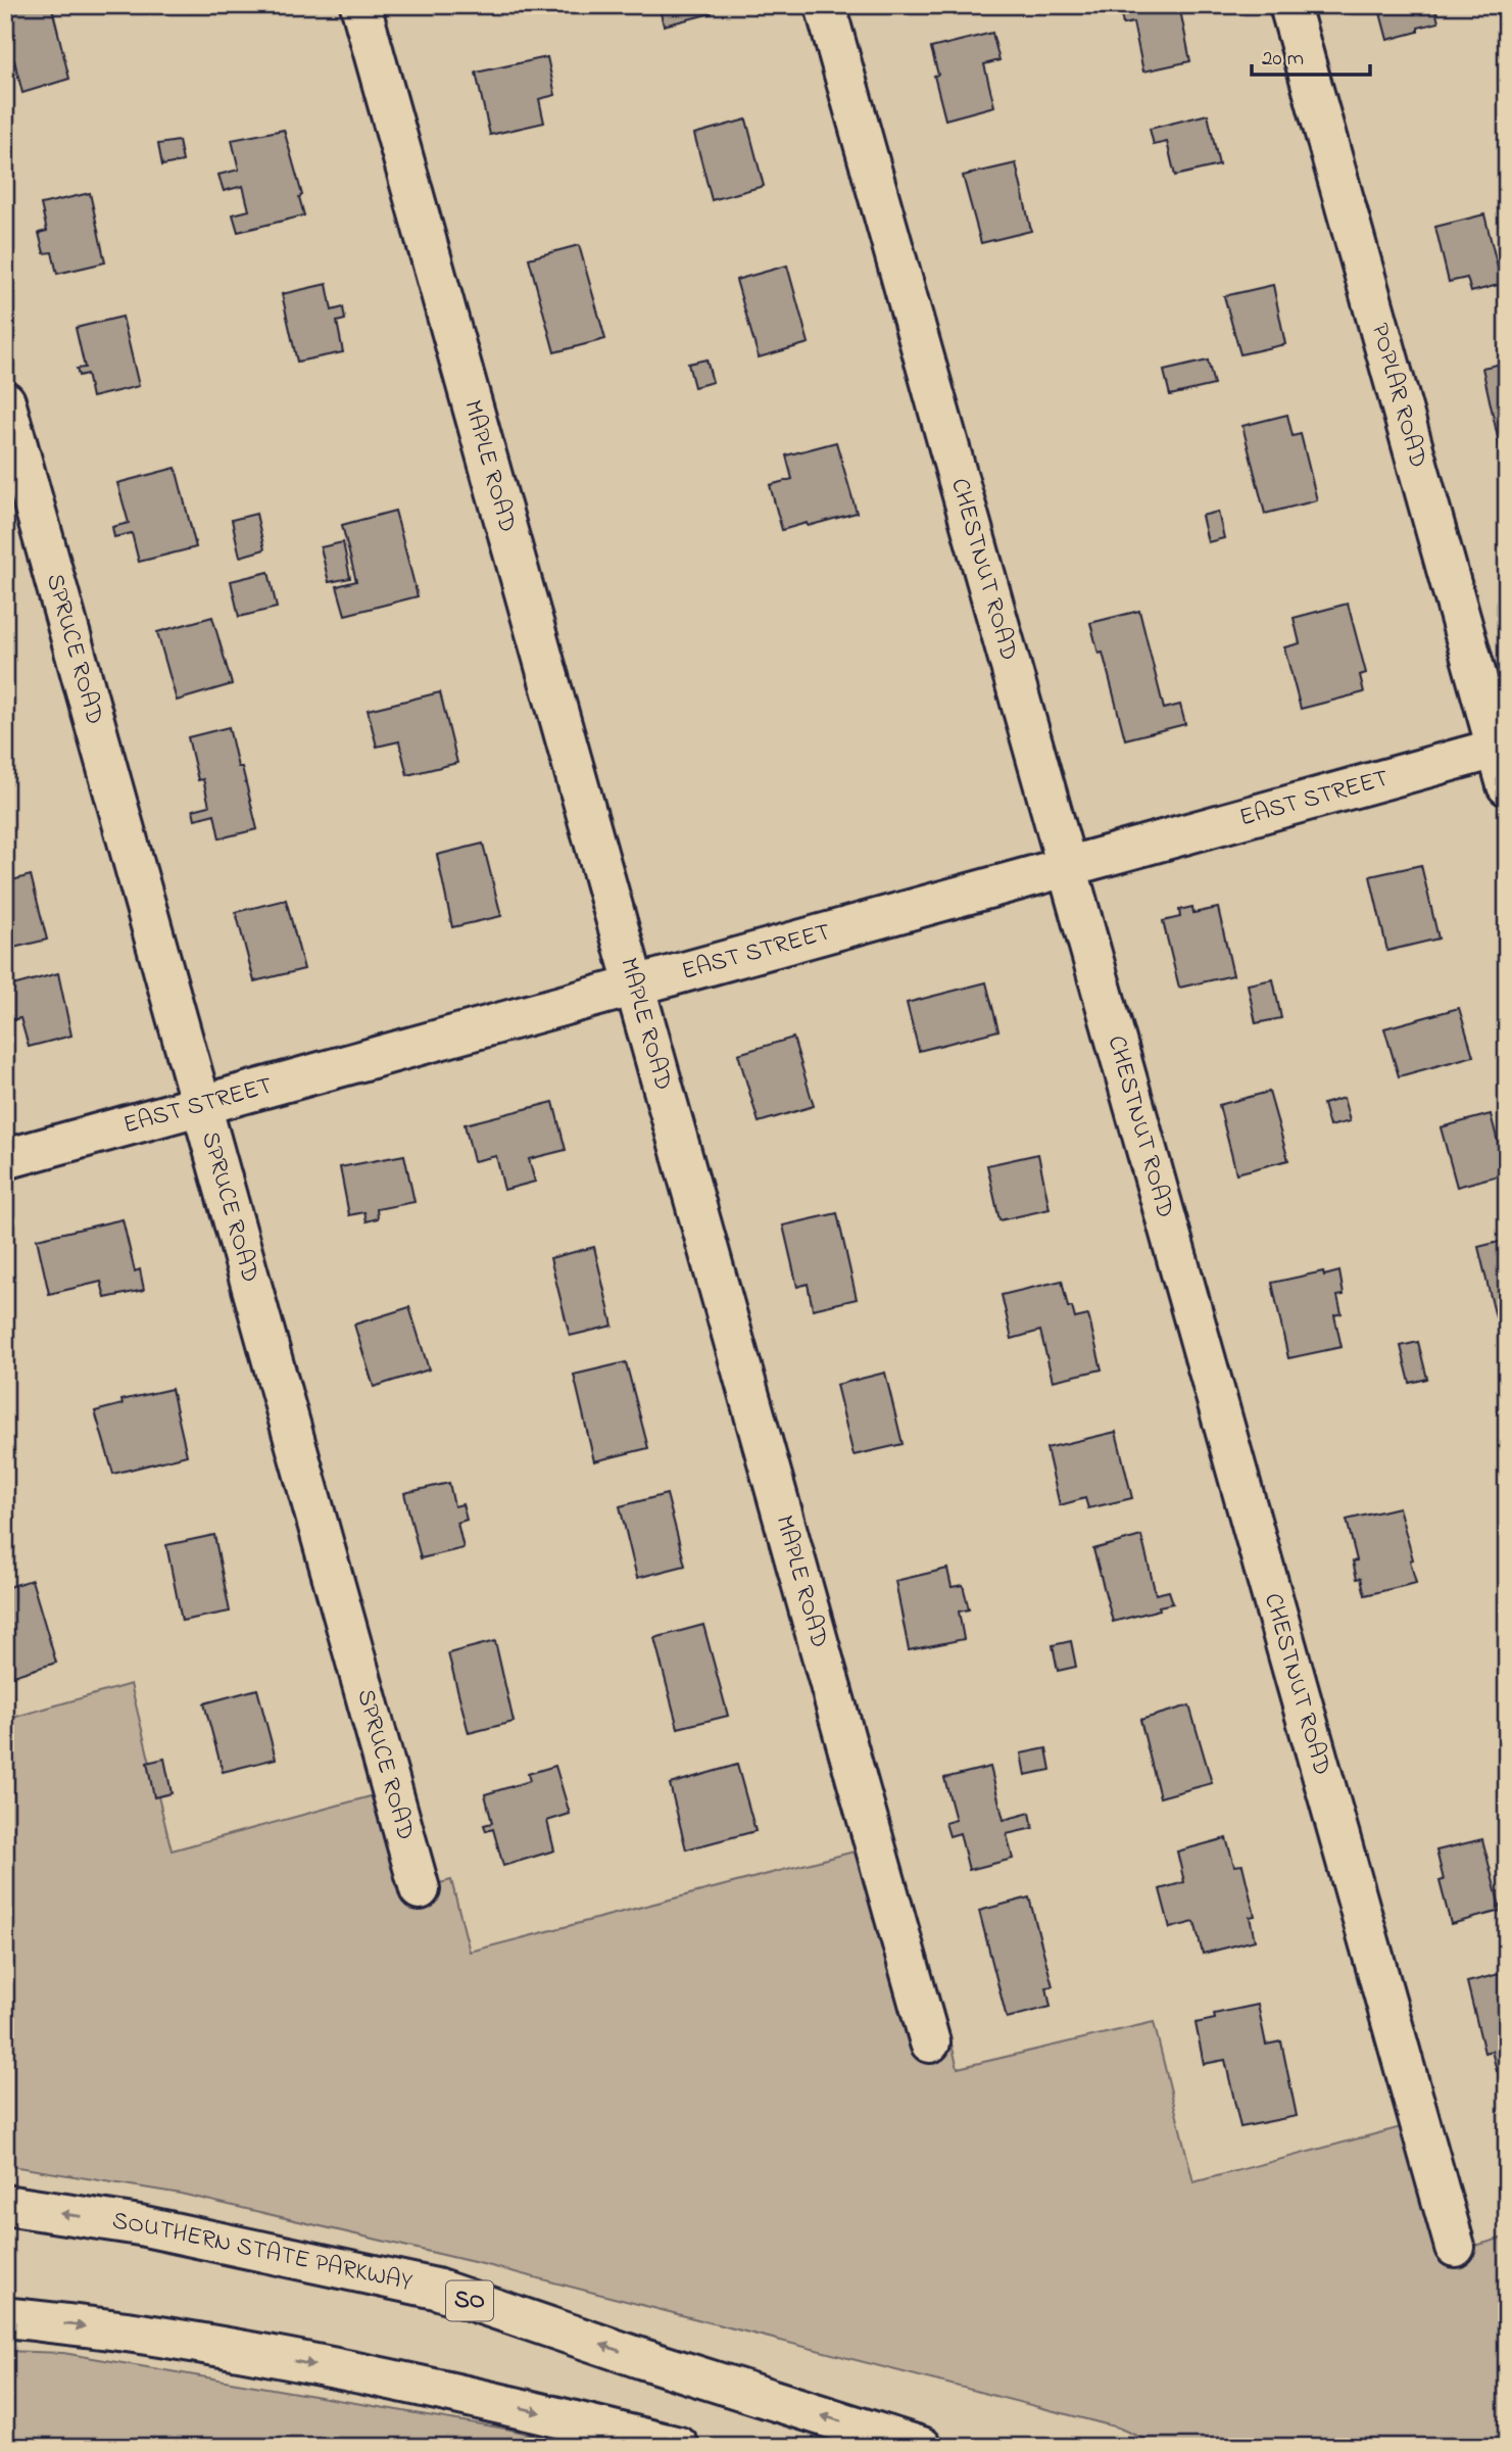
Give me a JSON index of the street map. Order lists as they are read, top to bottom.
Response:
{
  "streets": {
    "main road": [
      "POPLAR ROAD",
      "MAPLE ROAD",
      "CHESTNUT ROAD",
      "SPRUCE ROAD",
      "EAST STREET",
      "SOUTHERN STATE PARKWAY",
      "SO"
    ]
  },
  "crossings": [
    ["POPLAR ROAD", "EAST STREET"],
    ["MAPLE ROAD", "EAST STREET"],
    ["CHESTNUT ROAD", "EAST STREET"],
    ["SPRUCE ROAD", "EAST STREET"]
  ],
  "scale_bar": "20 m"
}
